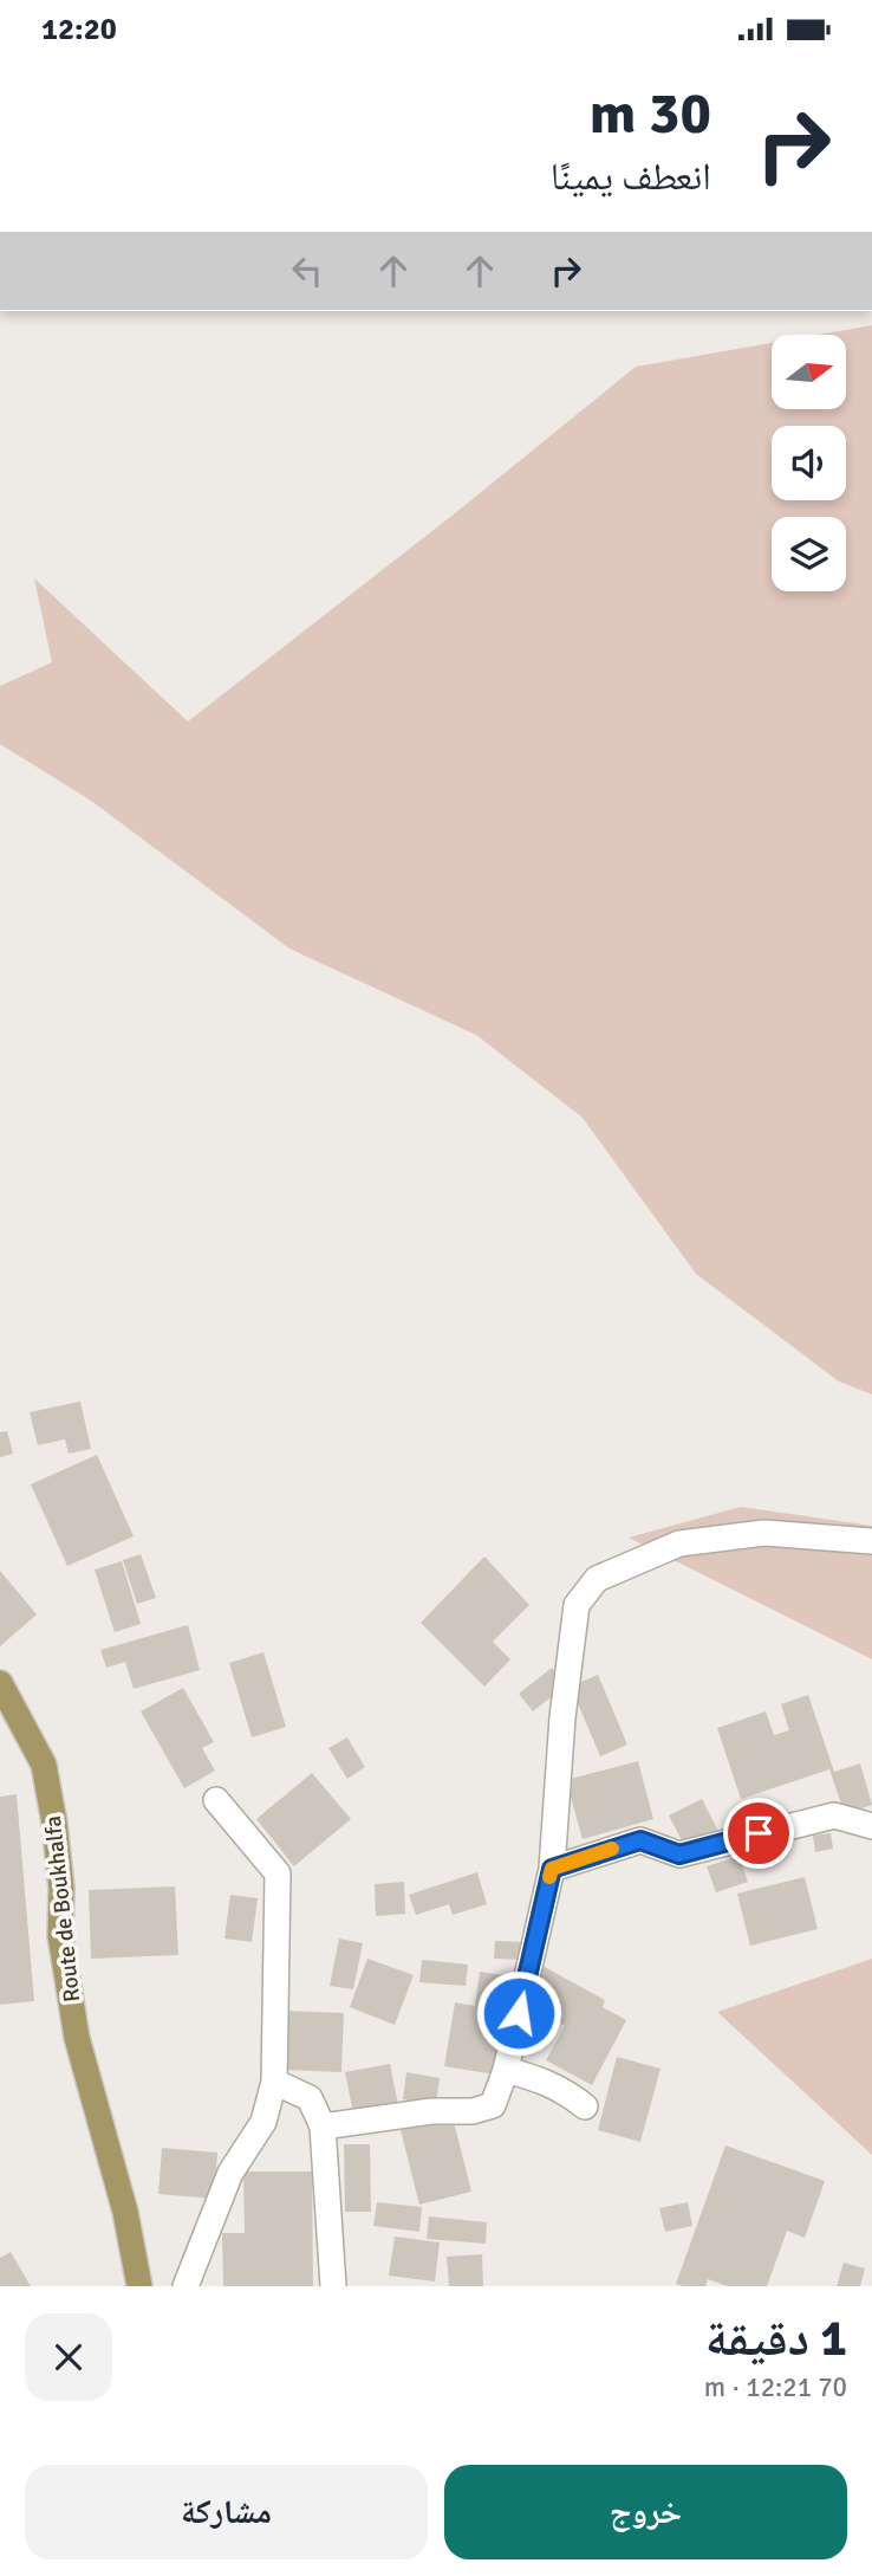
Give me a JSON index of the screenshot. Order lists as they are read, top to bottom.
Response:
{
  "streets": {
    "main road": ["Route de Boukhalfa"]
  },
  "north": "right",
  "page": {
    "status": "12:20",
    "turn": ["30 m", "انعطف يمينًا"],
    "heading": ["1 دقيقة", "70 m · 12:21"],
    "buttons": ["خروج", "مشاركة"]
  }
}
